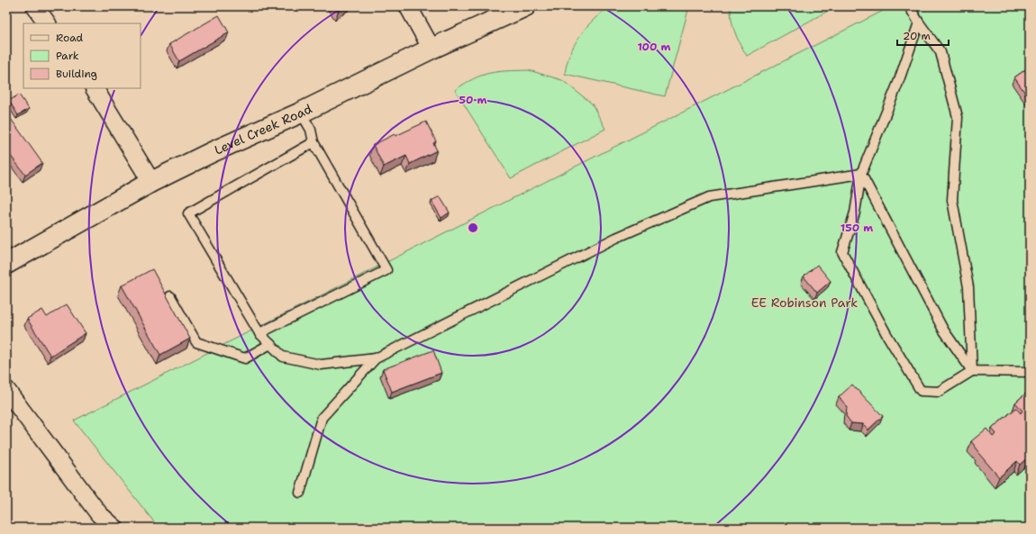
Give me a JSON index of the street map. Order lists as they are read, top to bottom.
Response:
{
  "streets": {
    "street": ["Level Creek Road"]
  },
  "parks": ["EE Robinson Park"],
  "legend": ["Road", "Park", "Building"],
  "scale_bar": "20 m",
  "rings": ["100 m", "50 m", "150 m"]
}
